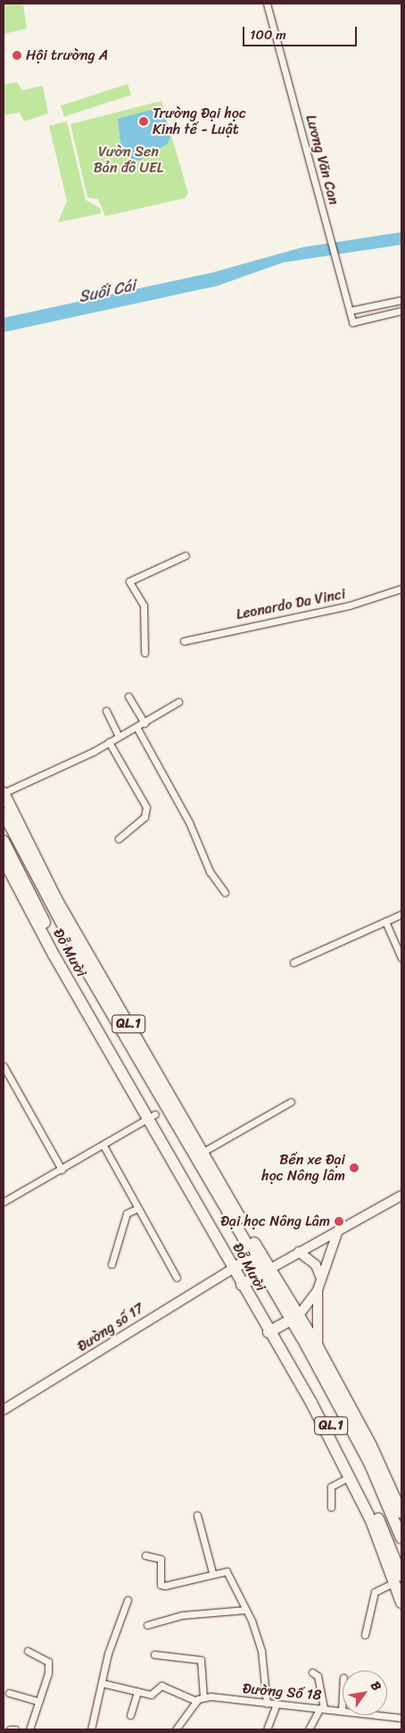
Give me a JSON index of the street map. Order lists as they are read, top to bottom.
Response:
{
  "streets": {
    "highway": ["Đỗ Mười", "QL.1"],
    "street": [
      "Lương Văn Can",
      "Leonardo Da Vinci",
      "Đường số 17",
      "Đường Số 18"
    ]
  },
  "crossings": [
    ["Đỗ Mười", "Đường số 17"]
  ],
  "water": ["Suối Cái"],
  "parks": ["Vườn Sen Bản đồ UEL"],
  "places": [
    "Hội trường A",
    "Trường Đại học Kinh tế - Luật",
    "Bến xe Đại học Nông lâm",
    "Đại học Nông Lâm"
  ],
  "scale_bar": "100 m",
  "north": "top right"
}
